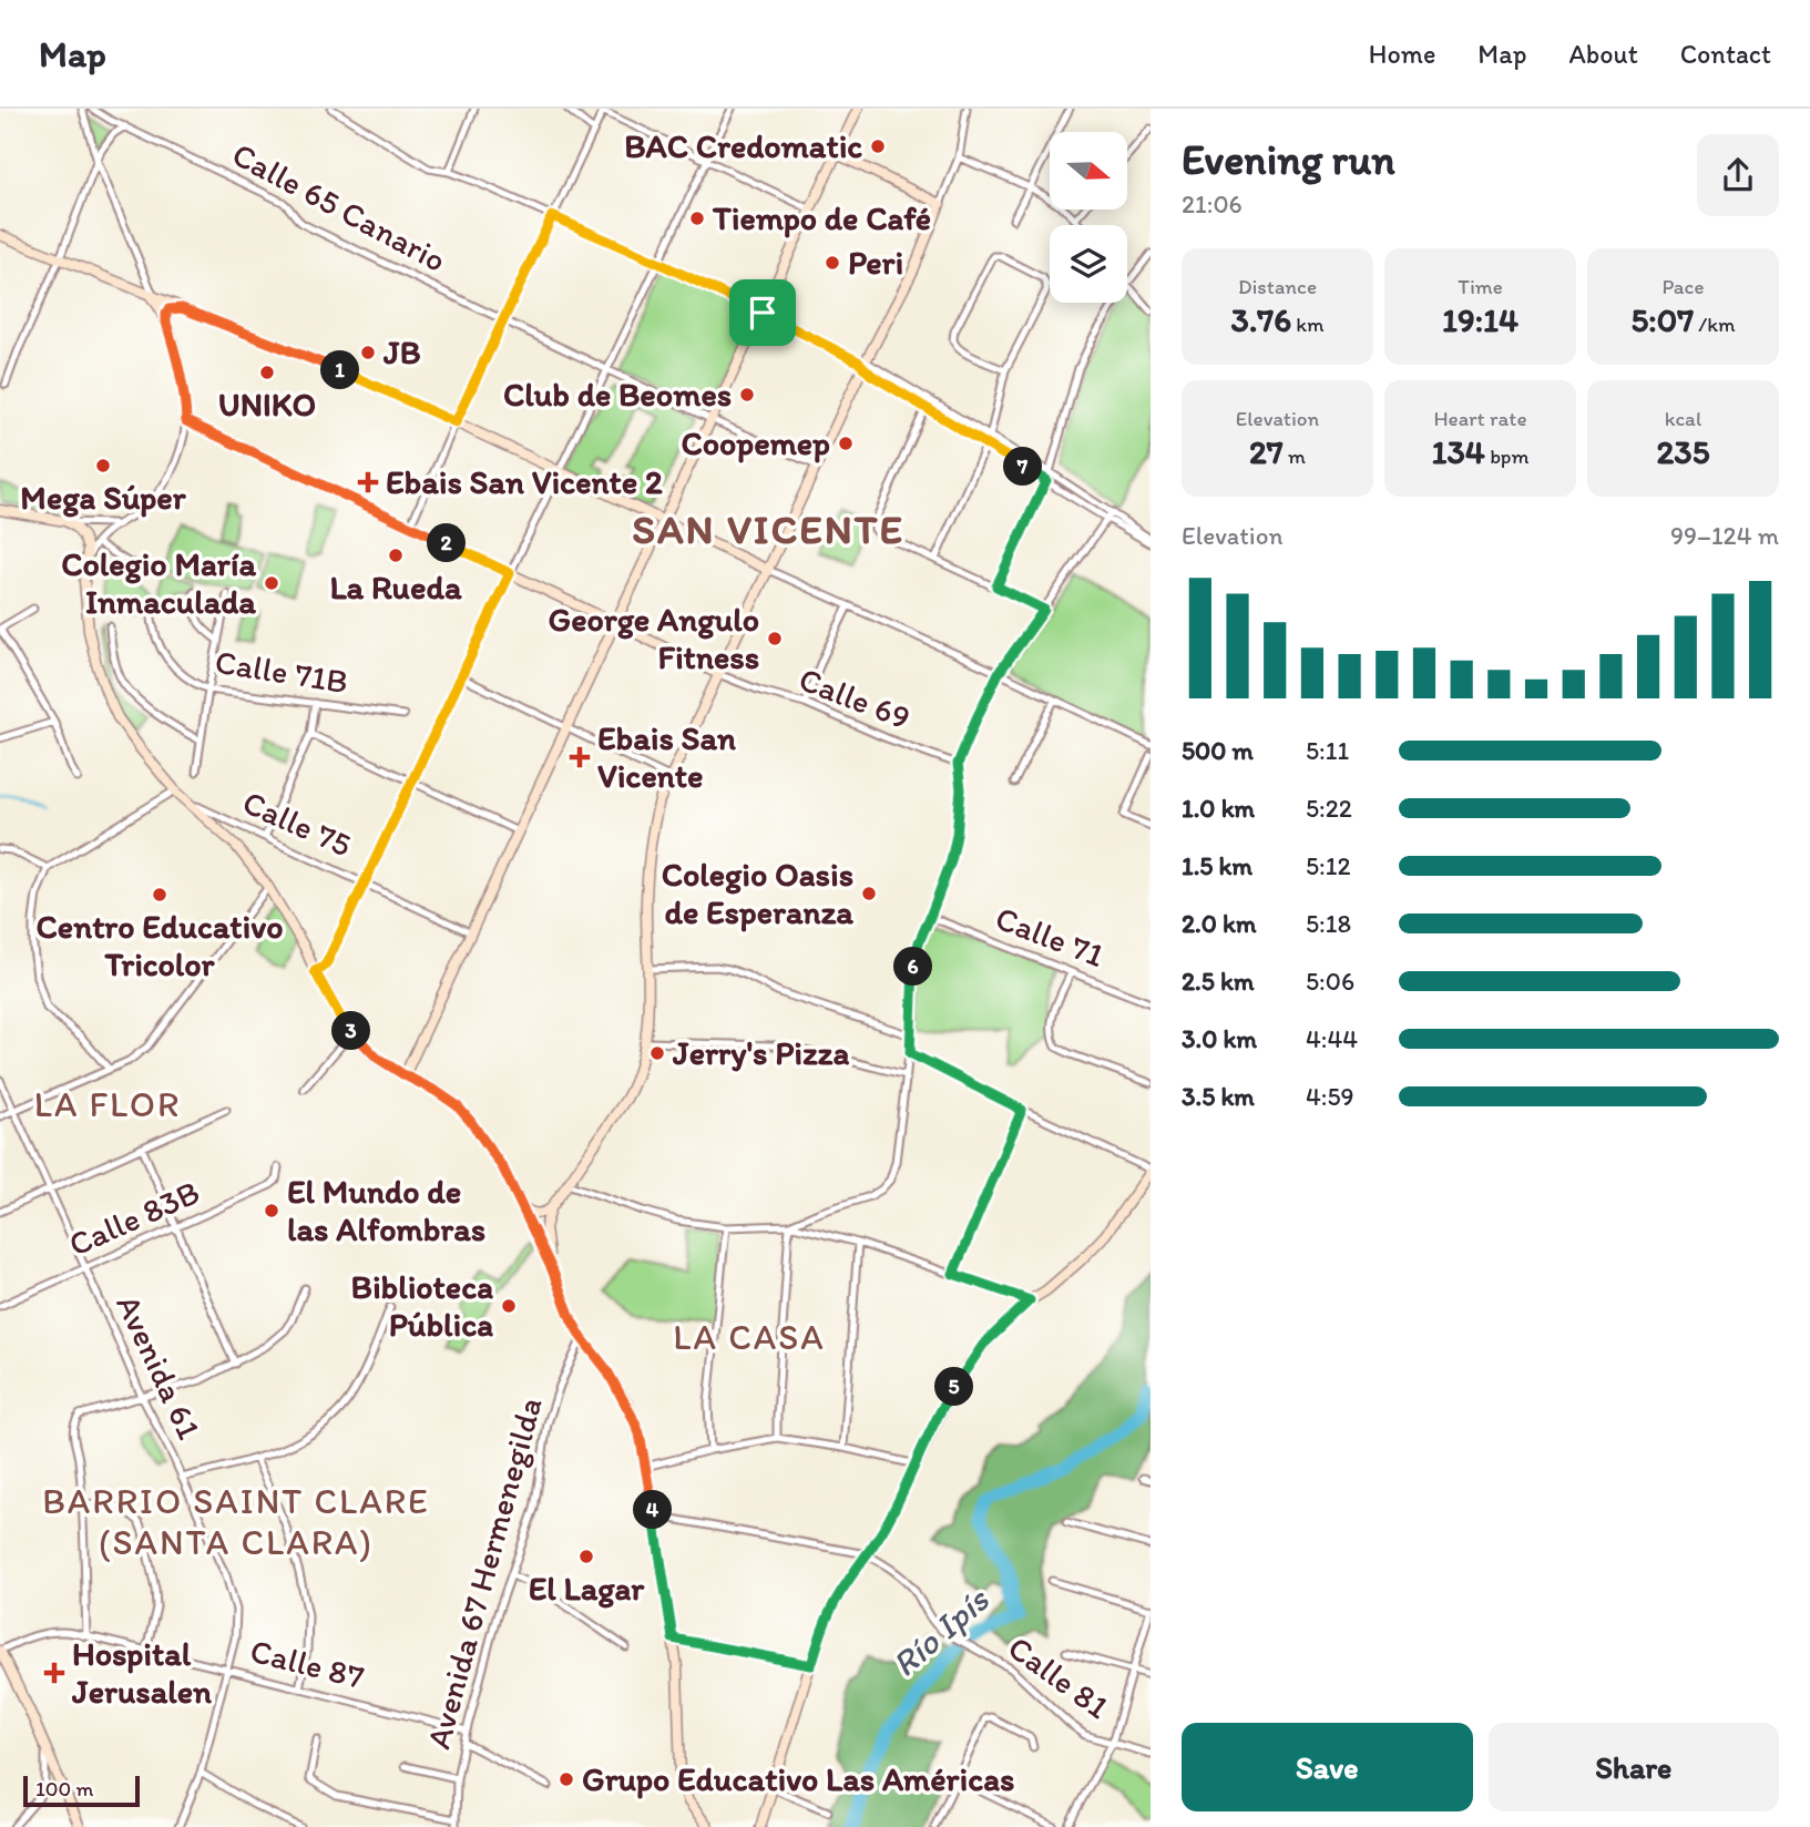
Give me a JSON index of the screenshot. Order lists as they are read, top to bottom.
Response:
{
  "streets": {
    "main road": ["Calle 69"],
    "street": [
      "Calle 65 Canario",
      "Calle 71B",
      "Calle 75",
      "Calle 71",
      "Calle 83B",
      "Avenida 61",
      "Avenida 67 Hermenegilda",
      "Calle 87",
      "Calle 81"
    ]
  },
  "crossings": [
    ["Calle 83B", "Avenida 61"],
    ["Avenida 61", "Calle 87"],
    ["Avenida 67 Hermenegilda", "Calle 87"]
  ],
  "districts": [
    "SAN VICENTE",
    "LA FLOR",
    "LA CASA",
    "BARRIO SAINT CLARE (SANTA CLARA)"
  ],
  "water": ["Río Ipís"],
  "places": {
    "other": [
      "BAC Credomatic",
      "Tiempo de Café",
      "Peri",
      "JB",
      "UNIKO",
      "Club de Beomes",
      "Coopemep",
      "Mega Súper",
      "La Rueda",
      "Colegio María Inmaculada",
      "George Angulo Fitness",
      "Colegio Oasis de Esperanza",
      "Centro Educativo Tricolor",
      "Jerry's Pizza",
      "El Mundo de las Alfombras",
      "Biblioteca Pública",
      "El Lagar",
      "Grupo Educativo Las Américas"
    ],
    "health": ["Ebais San Vicente 2", "Ebais San Vicente", "Hospital Jerusalen"]
  },
  "scale_bar": "100 m",
  "north": "right",
  "page": {
    "header": "Map",
    "nav": [
      "Home",
      "Map",
      "About",
      "Contact"
    ],
    "heading": ["Evening run", "21:06"],
    "stats": [
      ["Distance", "3.76 km"],
      ["Time", "19:14"],
      ["Pace", "5:07 /km"],
      ["Elevation", "27 m"],
      ["Heart rate", "134 bpm"],
      ["kcal", "235"]
    ],
    "pins": [
      "1",
      "7",
      "2",
      "6",
      "3",
      "5",
      "4"
    ],
    "chart": ["Elevation", "99–124 m"],
    "list": [
      {
        "name": "500 m",
        "note": "5:11"
      },
      {
        "name": "1.0 km",
        "note": "5:22"
      },
      {
        "name": "1.5 km",
        "note": "5:12"
      },
      {
        "name": "2.0 km",
        "note": "5:18"
      },
      {
        "name": "2.5 km",
        "note": "5:06"
      },
      {
        "name": "3.0 km",
        "note": "4:44"
      },
      {
        "name": "3.5 km",
        "note": "4:59"
      }
    ],
    "buttons": ["Save", "Share"],
    "scale": "100 m"
  }
}
